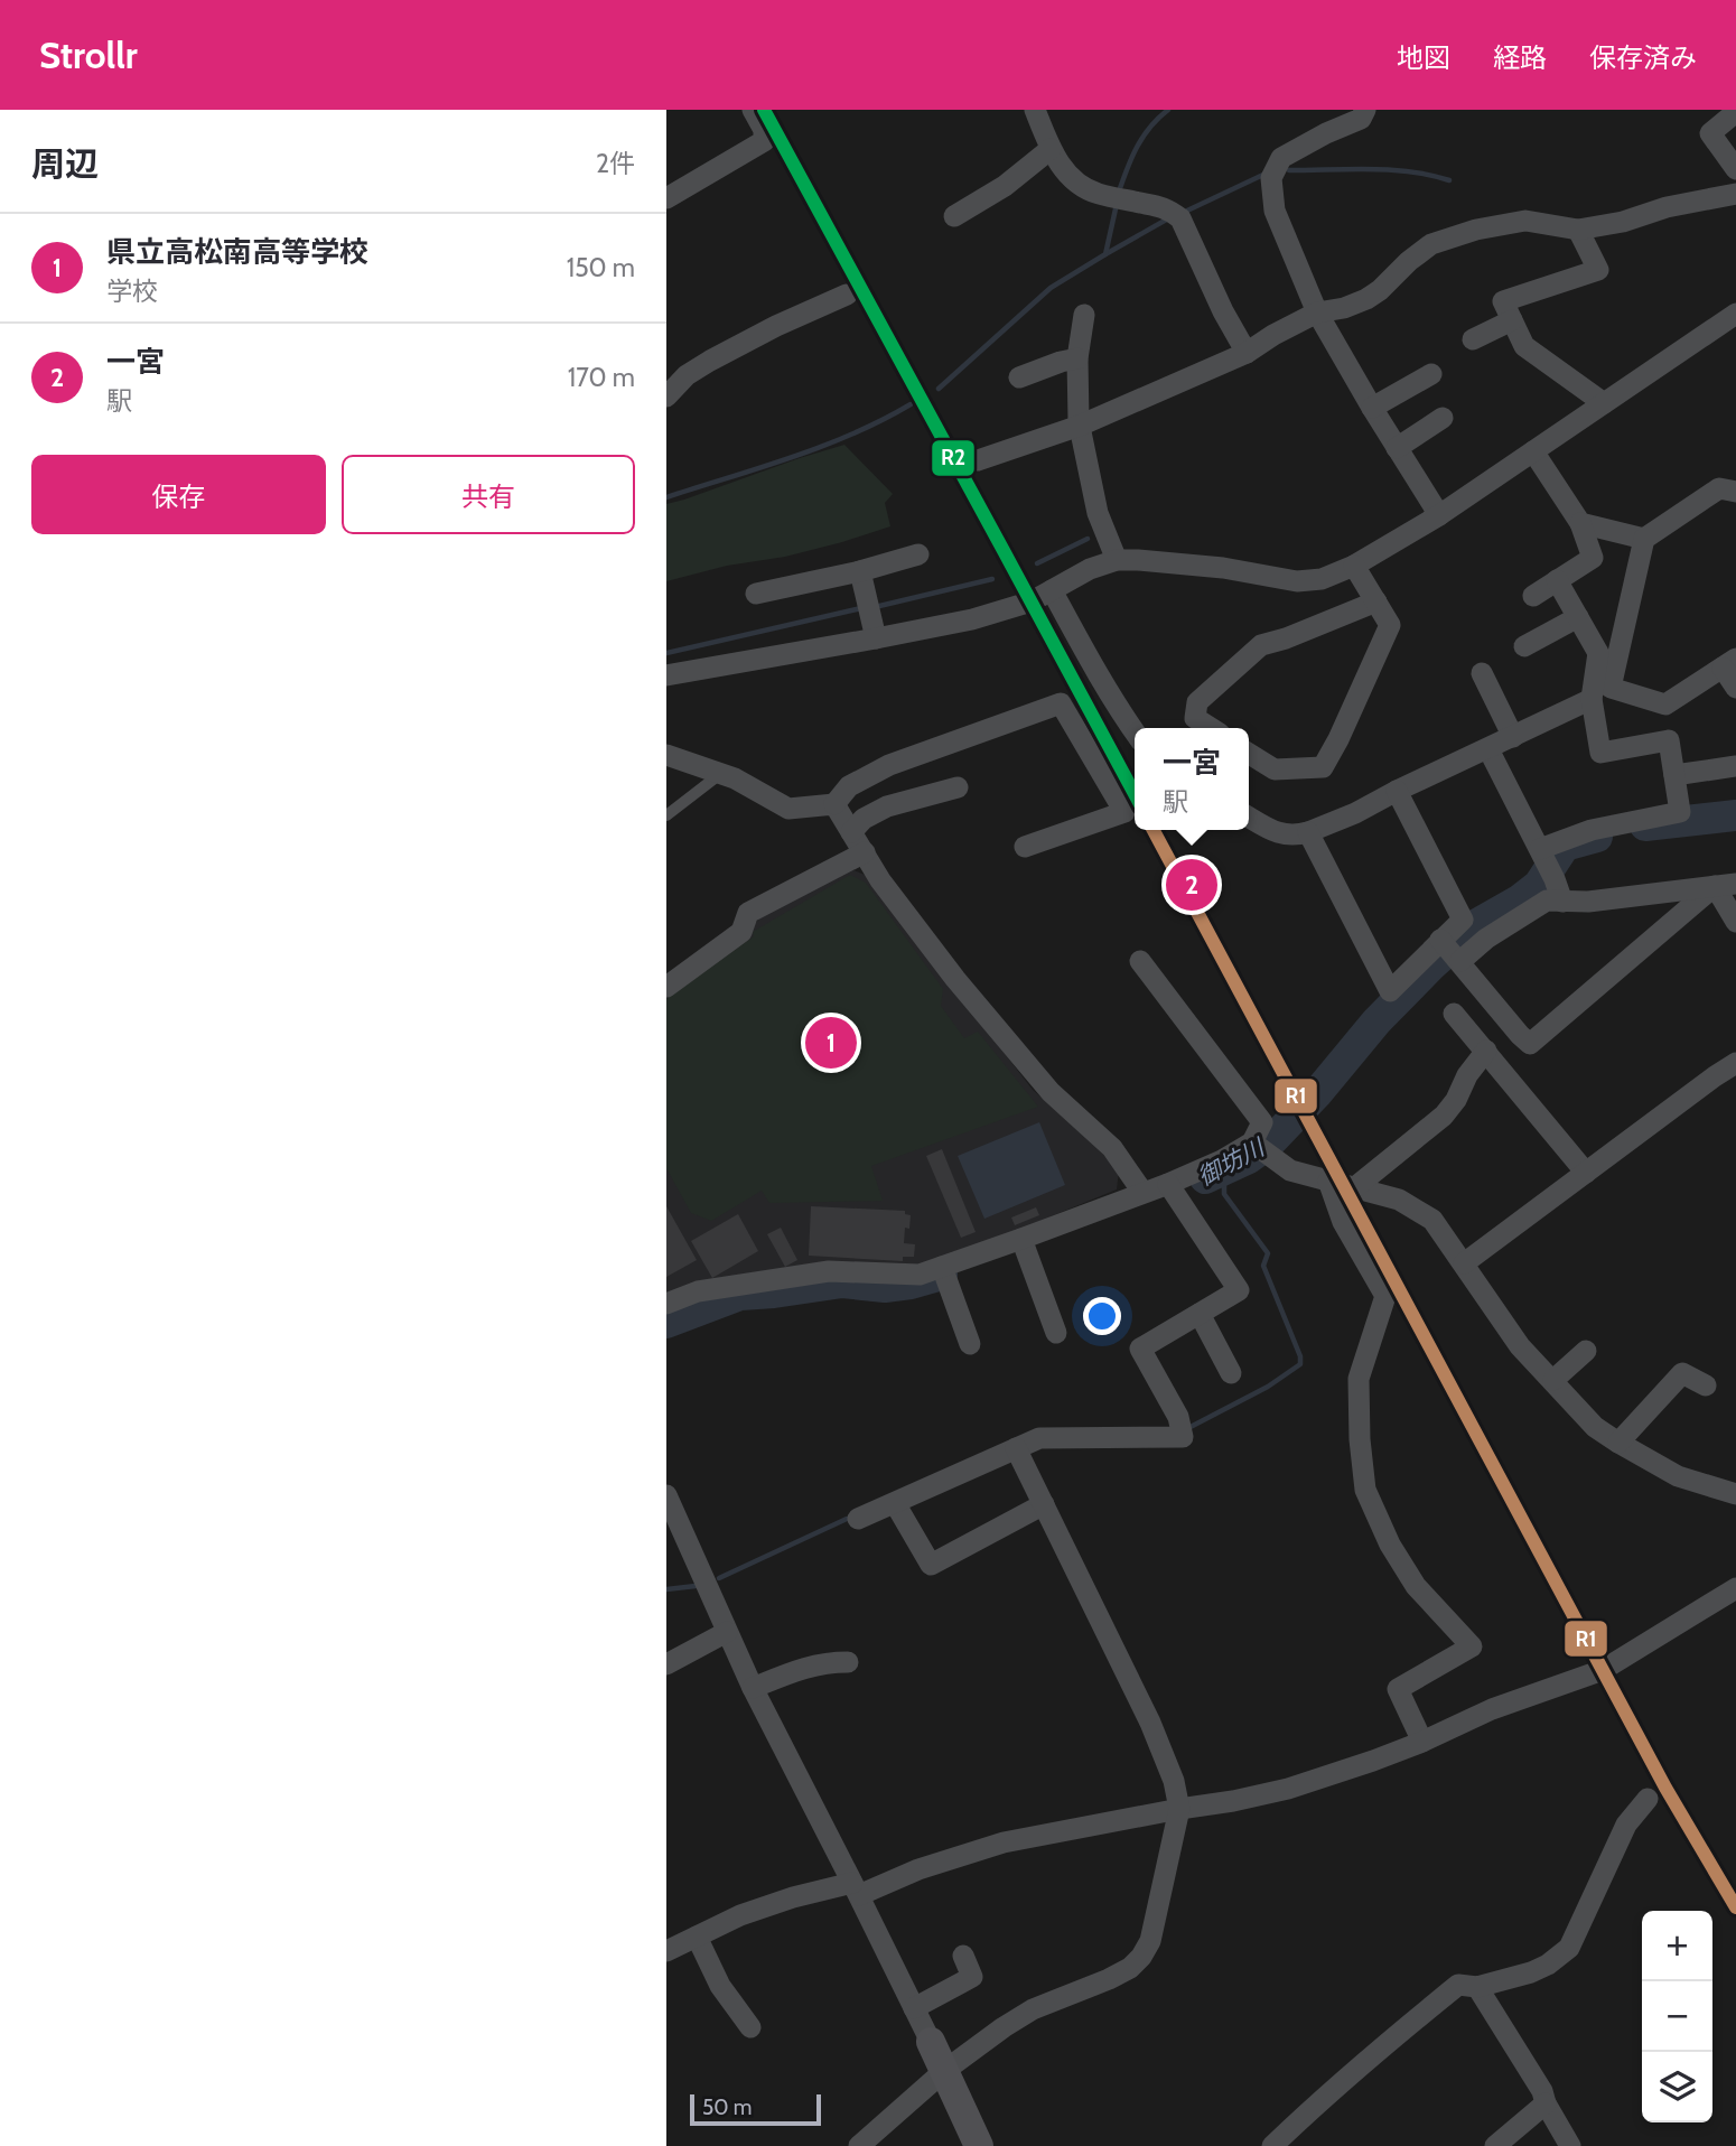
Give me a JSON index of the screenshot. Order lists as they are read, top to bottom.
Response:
{
  "water": ["御坊川"],
  "lines": ["transit line R2", "transit line R1"],
  "scale_bar": "50 m",
  "page": {
    "header": "Strollr",
    "nav": ["地図", "経路", "保存済み"],
    "heading": ["周辺", "2件"],
    "list": [
      {
        "mark": "1",
        "name": "県立高松南高等学校",
        "note": "学校",
        "value": "150 m"
      },
      {
        "mark": "2",
        "name": "一宮",
        "note": "駅",
        "value": "170 m"
      }
    ],
    "buttons": ["保存", "共有"],
    "popup": ["一宮", "駅"],
    "pins": ["2", "1"],
    "map_buttons": ["+", "−"],
    "scale": "50 m"
  }
}
